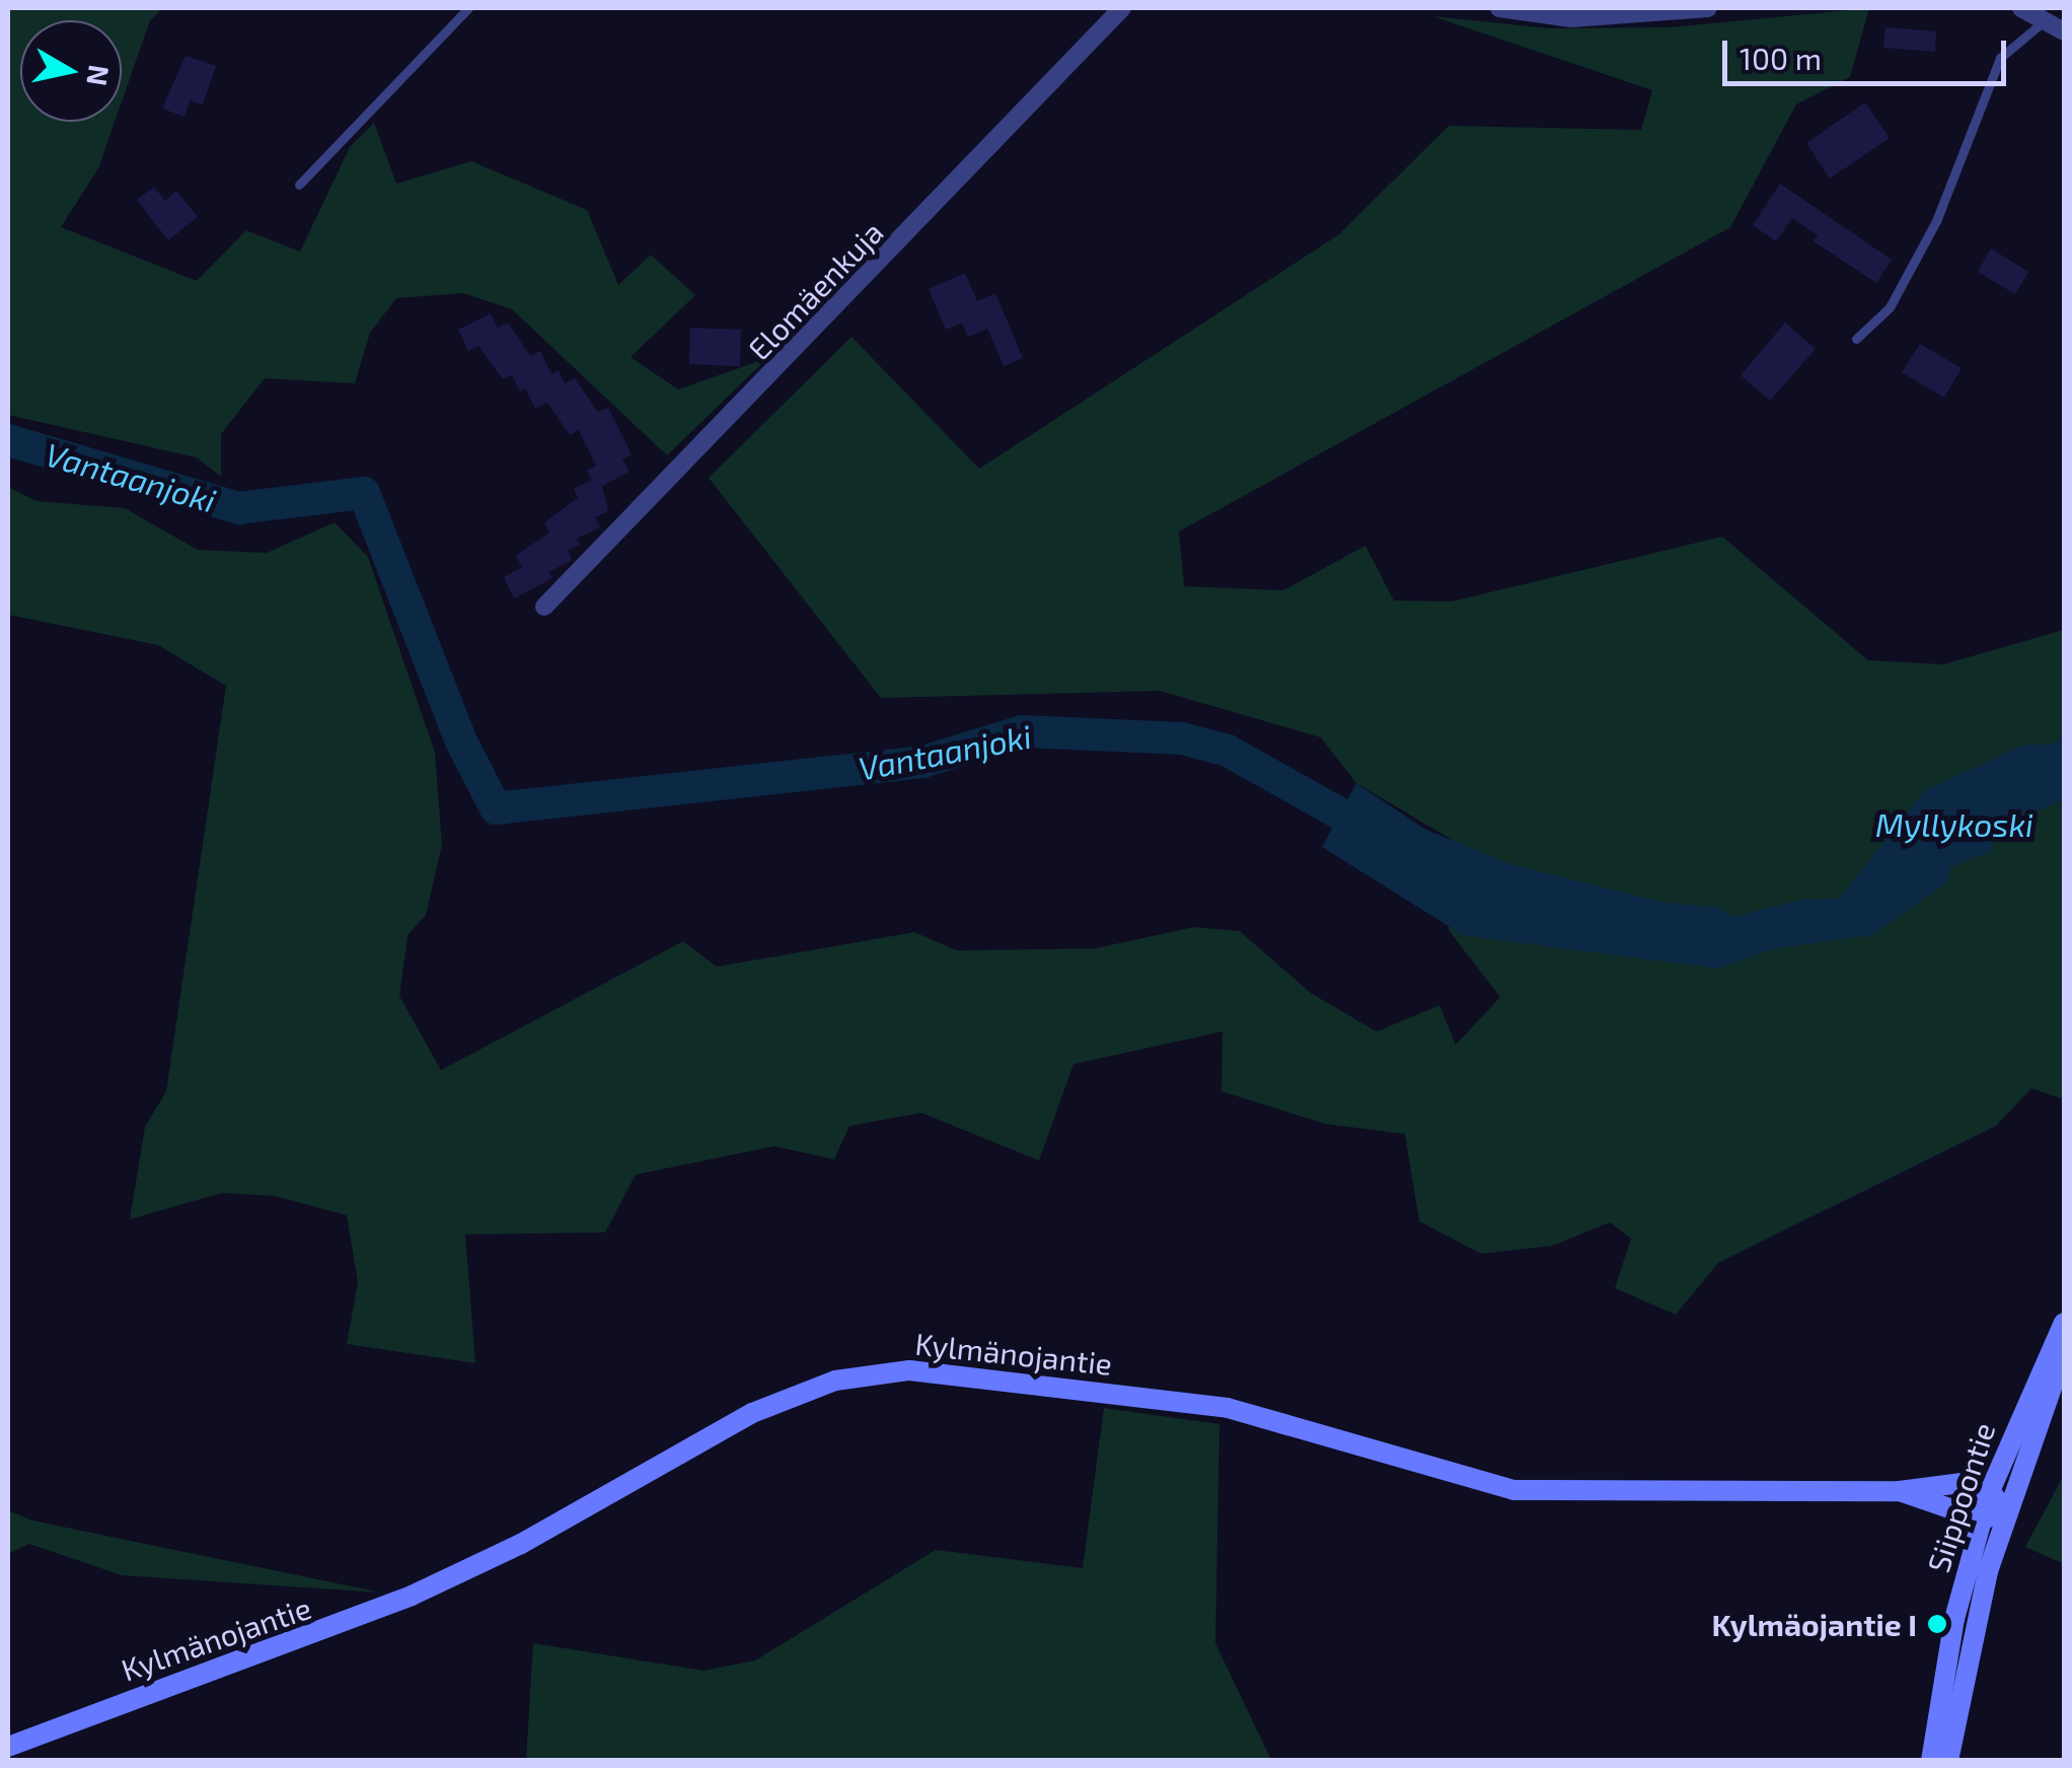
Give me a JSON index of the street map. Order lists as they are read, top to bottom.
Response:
{
  "streets": {
    "street": ["Elomäenkuja", "Kylmänojantie", "Siippoontie"]
  },
  "crossings": [
    ["Kylmänojantie", "Siippoontie"]
  ],
  "water": ["Vantaanjoki", "Myllykoski"],
  "places": ["Kylmäojantie I"],
  "scale_bar": "100 m",
  "north": "right"
}
